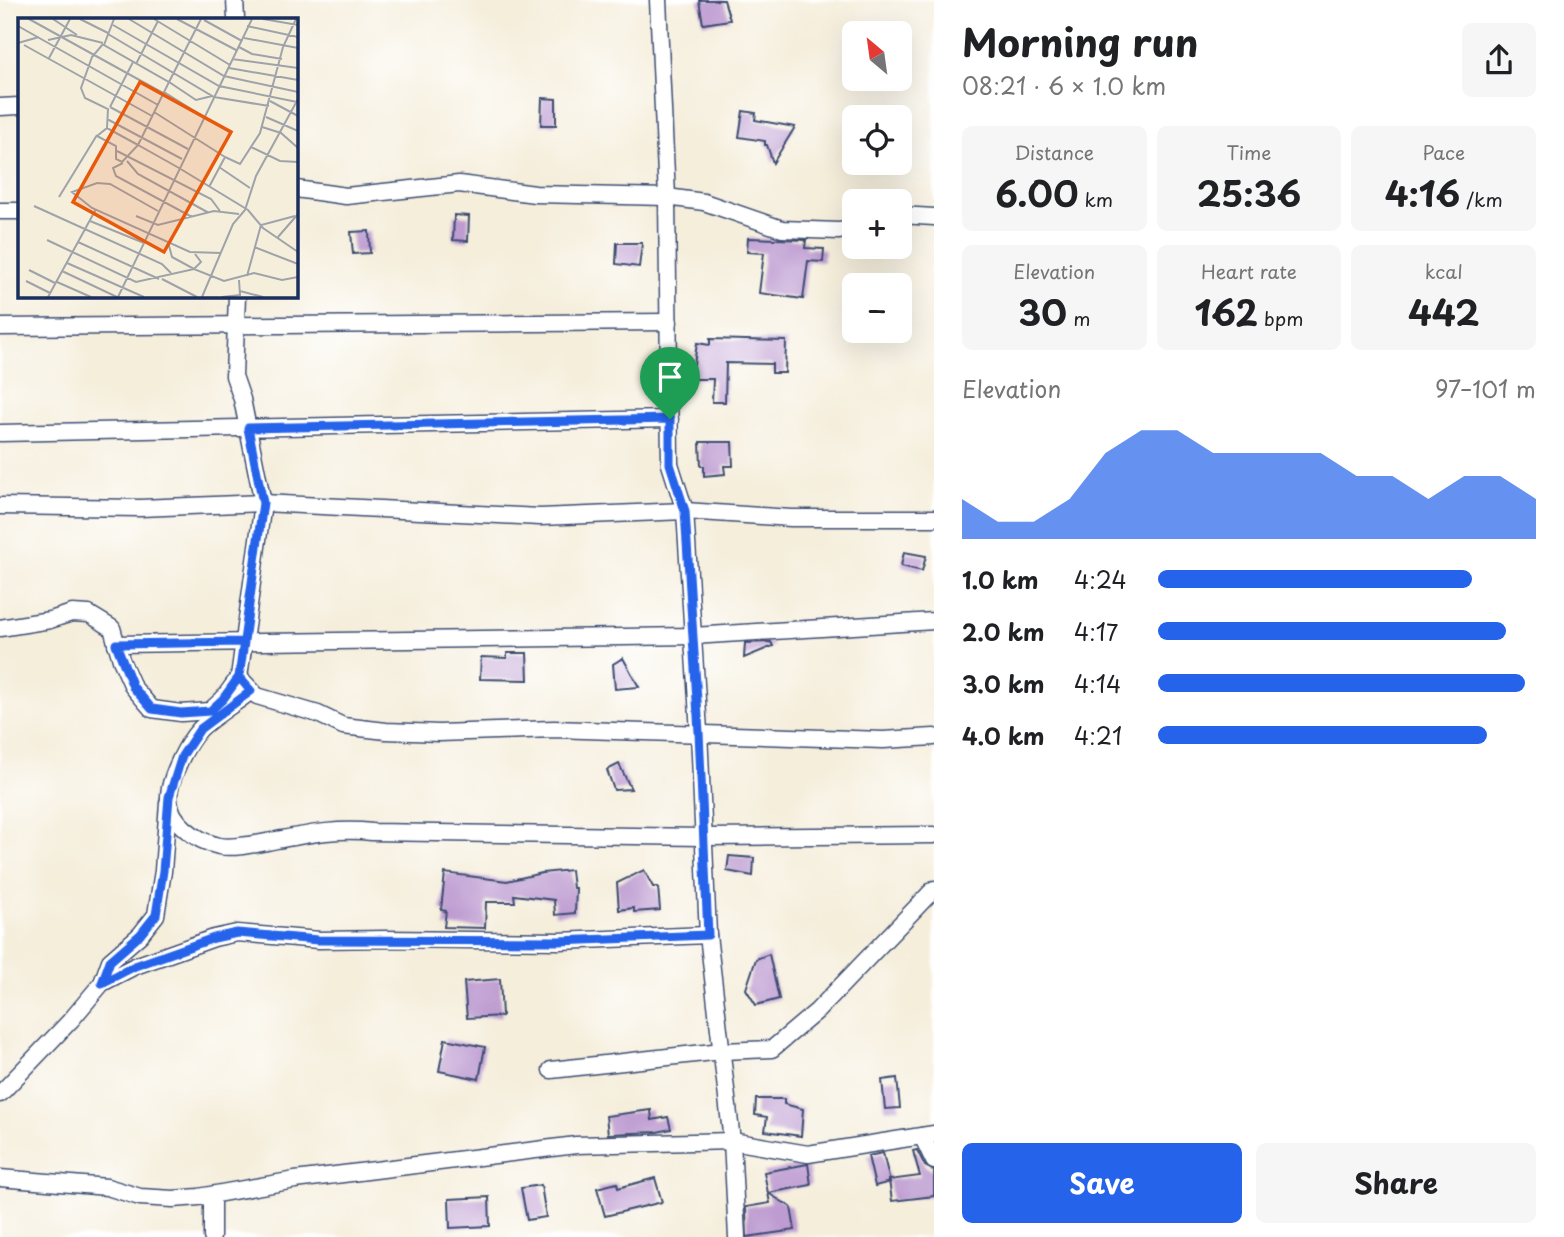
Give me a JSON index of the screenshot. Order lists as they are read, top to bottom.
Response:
{
  "north": "top left",
  "page": {
    "heading": ["Morning run", "08:21 · 6 × 1.0 km"],
    "map_buttons": ["+", "−"],
    "stats": [
      ["Distance", "6.00 km"],
      ["Time", "25:36"],
      ["Pace", "4:16 /km"],
      ["Elevation", "30 m"],
      ["Heart rate", "162 bpm"],
      ["kcal", "442"]
    ],
    "chart": ["Elevation", "97–101 m"],
    "list": [
      {
        "name": "1.0 km",
        "note": "4:24"
      },
      {
        "name": "2.0 km",
        "note": "4:17"
      },
      {
        "name": "3.0 km",
        "note": "4:14"
      },
      {
        "name": "4.0 km",
        "note": "4:21"
      }
    ],
    "buttons": ["Save", "Share"]
  }
}
